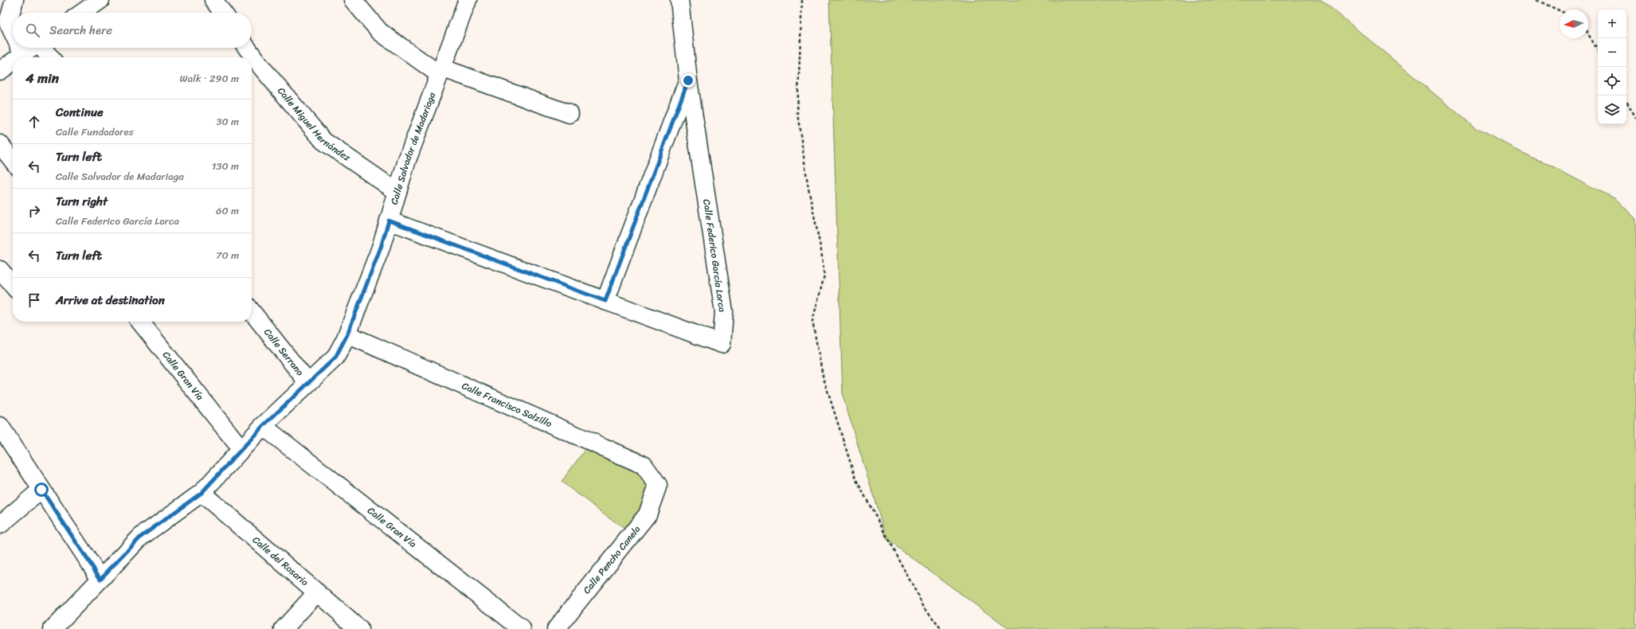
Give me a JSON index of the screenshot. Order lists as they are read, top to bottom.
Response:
{
  "streets": {
    "street": [
      "Calle Miguel Hernández",
      "Calle Salvador de Madariaga",
      "Calle Federico García Lorca",
      "Calle Serrano",
      "Calle Gran Vía",
      "Calle Francisco Salzillo",
      "Calle Pencho Canela",
      "Calle del Rosario"
    ]
  },
  "crossings": [
    ["Calle Miguel Hernández", "Calle Salvador de Madariaga"],
    ["Calle Salvador de Madariaga", "Calle Federico García Lorca"],
    ["Calle Salvador de Madariaga", "Calle Serrano"],
    ["Calle Salvador de Madariaga", "Calle Gran Vía"],
    ["Calle Salvador de Madariaga", "Calle Francisco Salzillo"],
    ["Calle Salvador de Madariaga", "Calle del Rosario"],
    ["Calle Francisco Salzillo", "Calle Pencho Canela"]
  ],
  "north": "left",
  "page": {
    "map_buttons": ["+", "−"],
    "search": "Search here",
    "heading": ["4 min", "Walk · 290 m"],
    "list": [
      ["Continue", "Calle Fundadores", "30 m"],
      ["Turn left", "Calle Salvador de Madariaga", "130 m"],
      ["Turn right", "Calle Federico García Lorca", "60 m"],
      ["Turn left", "70 m"],
      "Arrive at destination"
    ]
  }
}
